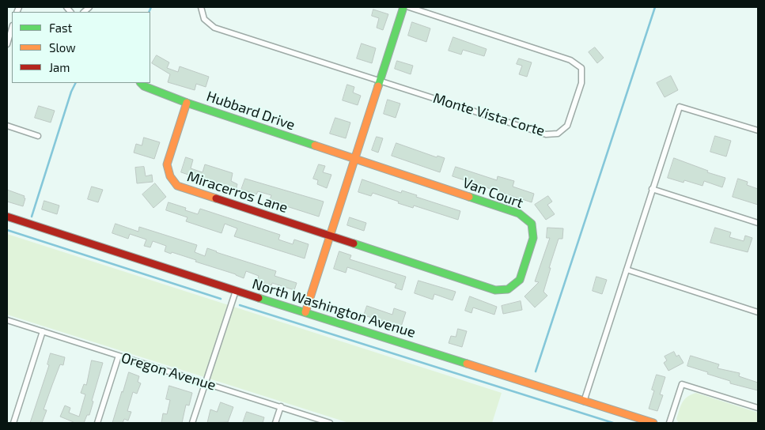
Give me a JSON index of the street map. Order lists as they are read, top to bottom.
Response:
{
  "streets": {
    "street": [
      "Hubbard Drive",
      "Monte Vista Corte",
      "Miracerros Lane",
      "Van Court",
      "North Washington Avenue",
      "Oregon Avenue"
    ]
  },
  "crossings": [
    ["Hubbard Drive", "Miracerros Lane"],
    ["Hubbard Drive", "Van Court"],
    ["Miracerros Lane", "Van Court"]
  ],
  "legend": ["Fast", "Slow", "Jam"]
}
